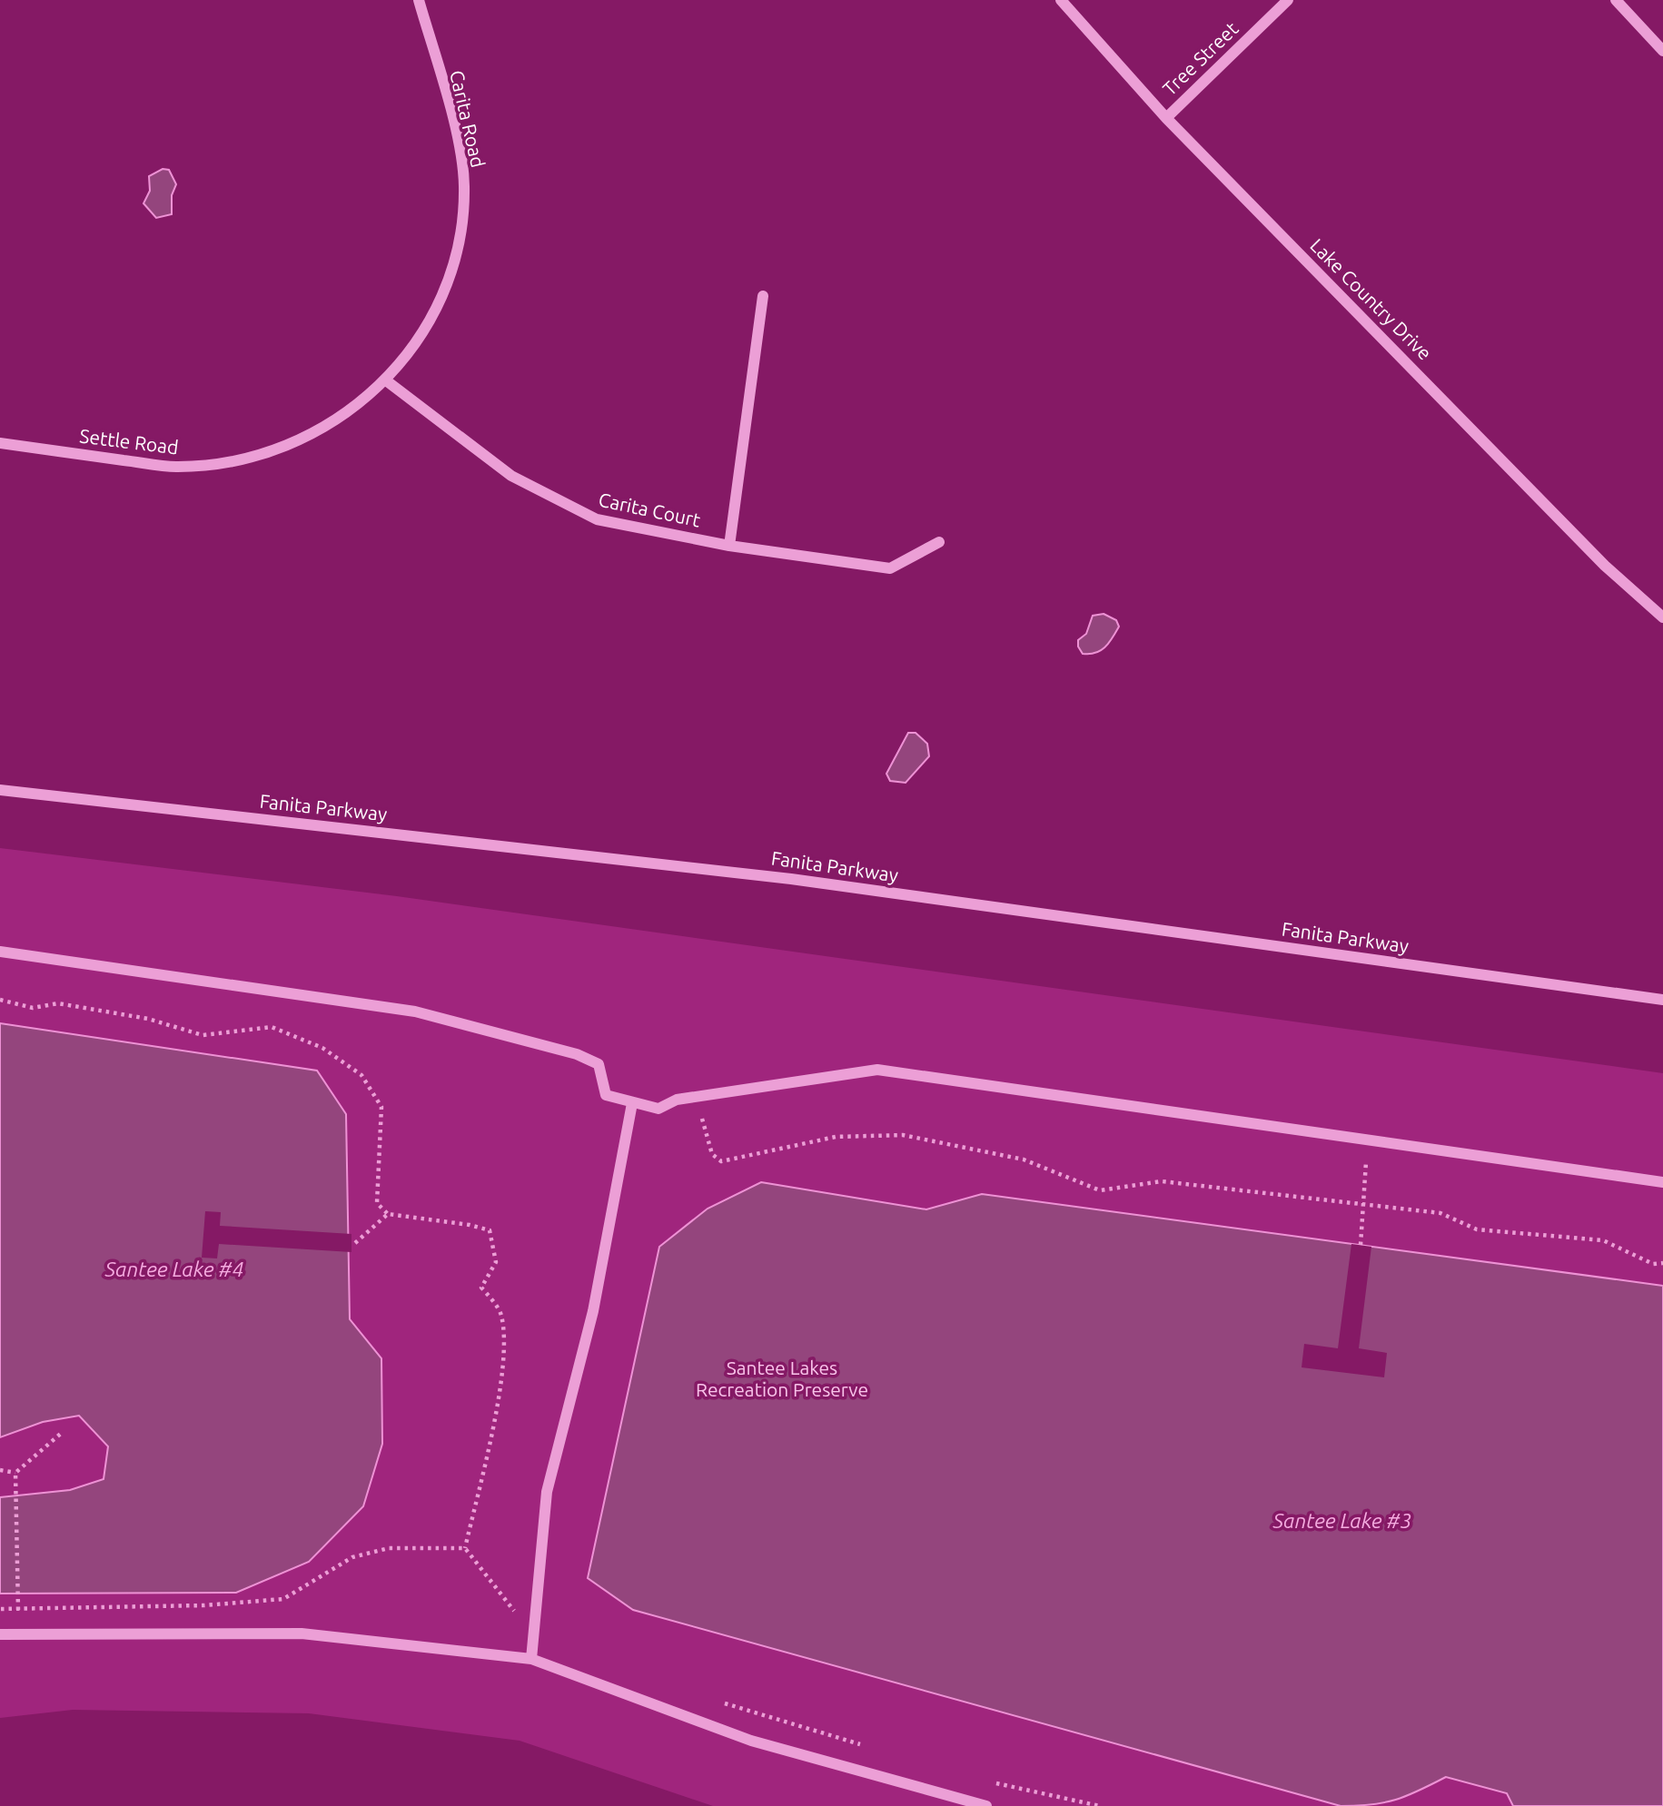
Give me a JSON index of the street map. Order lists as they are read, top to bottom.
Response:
{
  "streets": {
    "street": [
      "Tree Street",
      "Carita Road",
      "Lake Country Drive",
      "Settle Road",
      "Carita Court",
      "Fanita Parkway"
    ]
  },
  "crossings": [
    ["Tree Street", "Lake Country Drive"],
    ["Carita Road", "Settle Road"],
    ["Carita Road", "Carita Court"],
    ["Settle Road", "Carita Court"]
  ],
  "water": ["Santee Lake #4", "Santee Lake #3"],
  "parks": ["Santee Lakes Recreation Preserve"]
}
